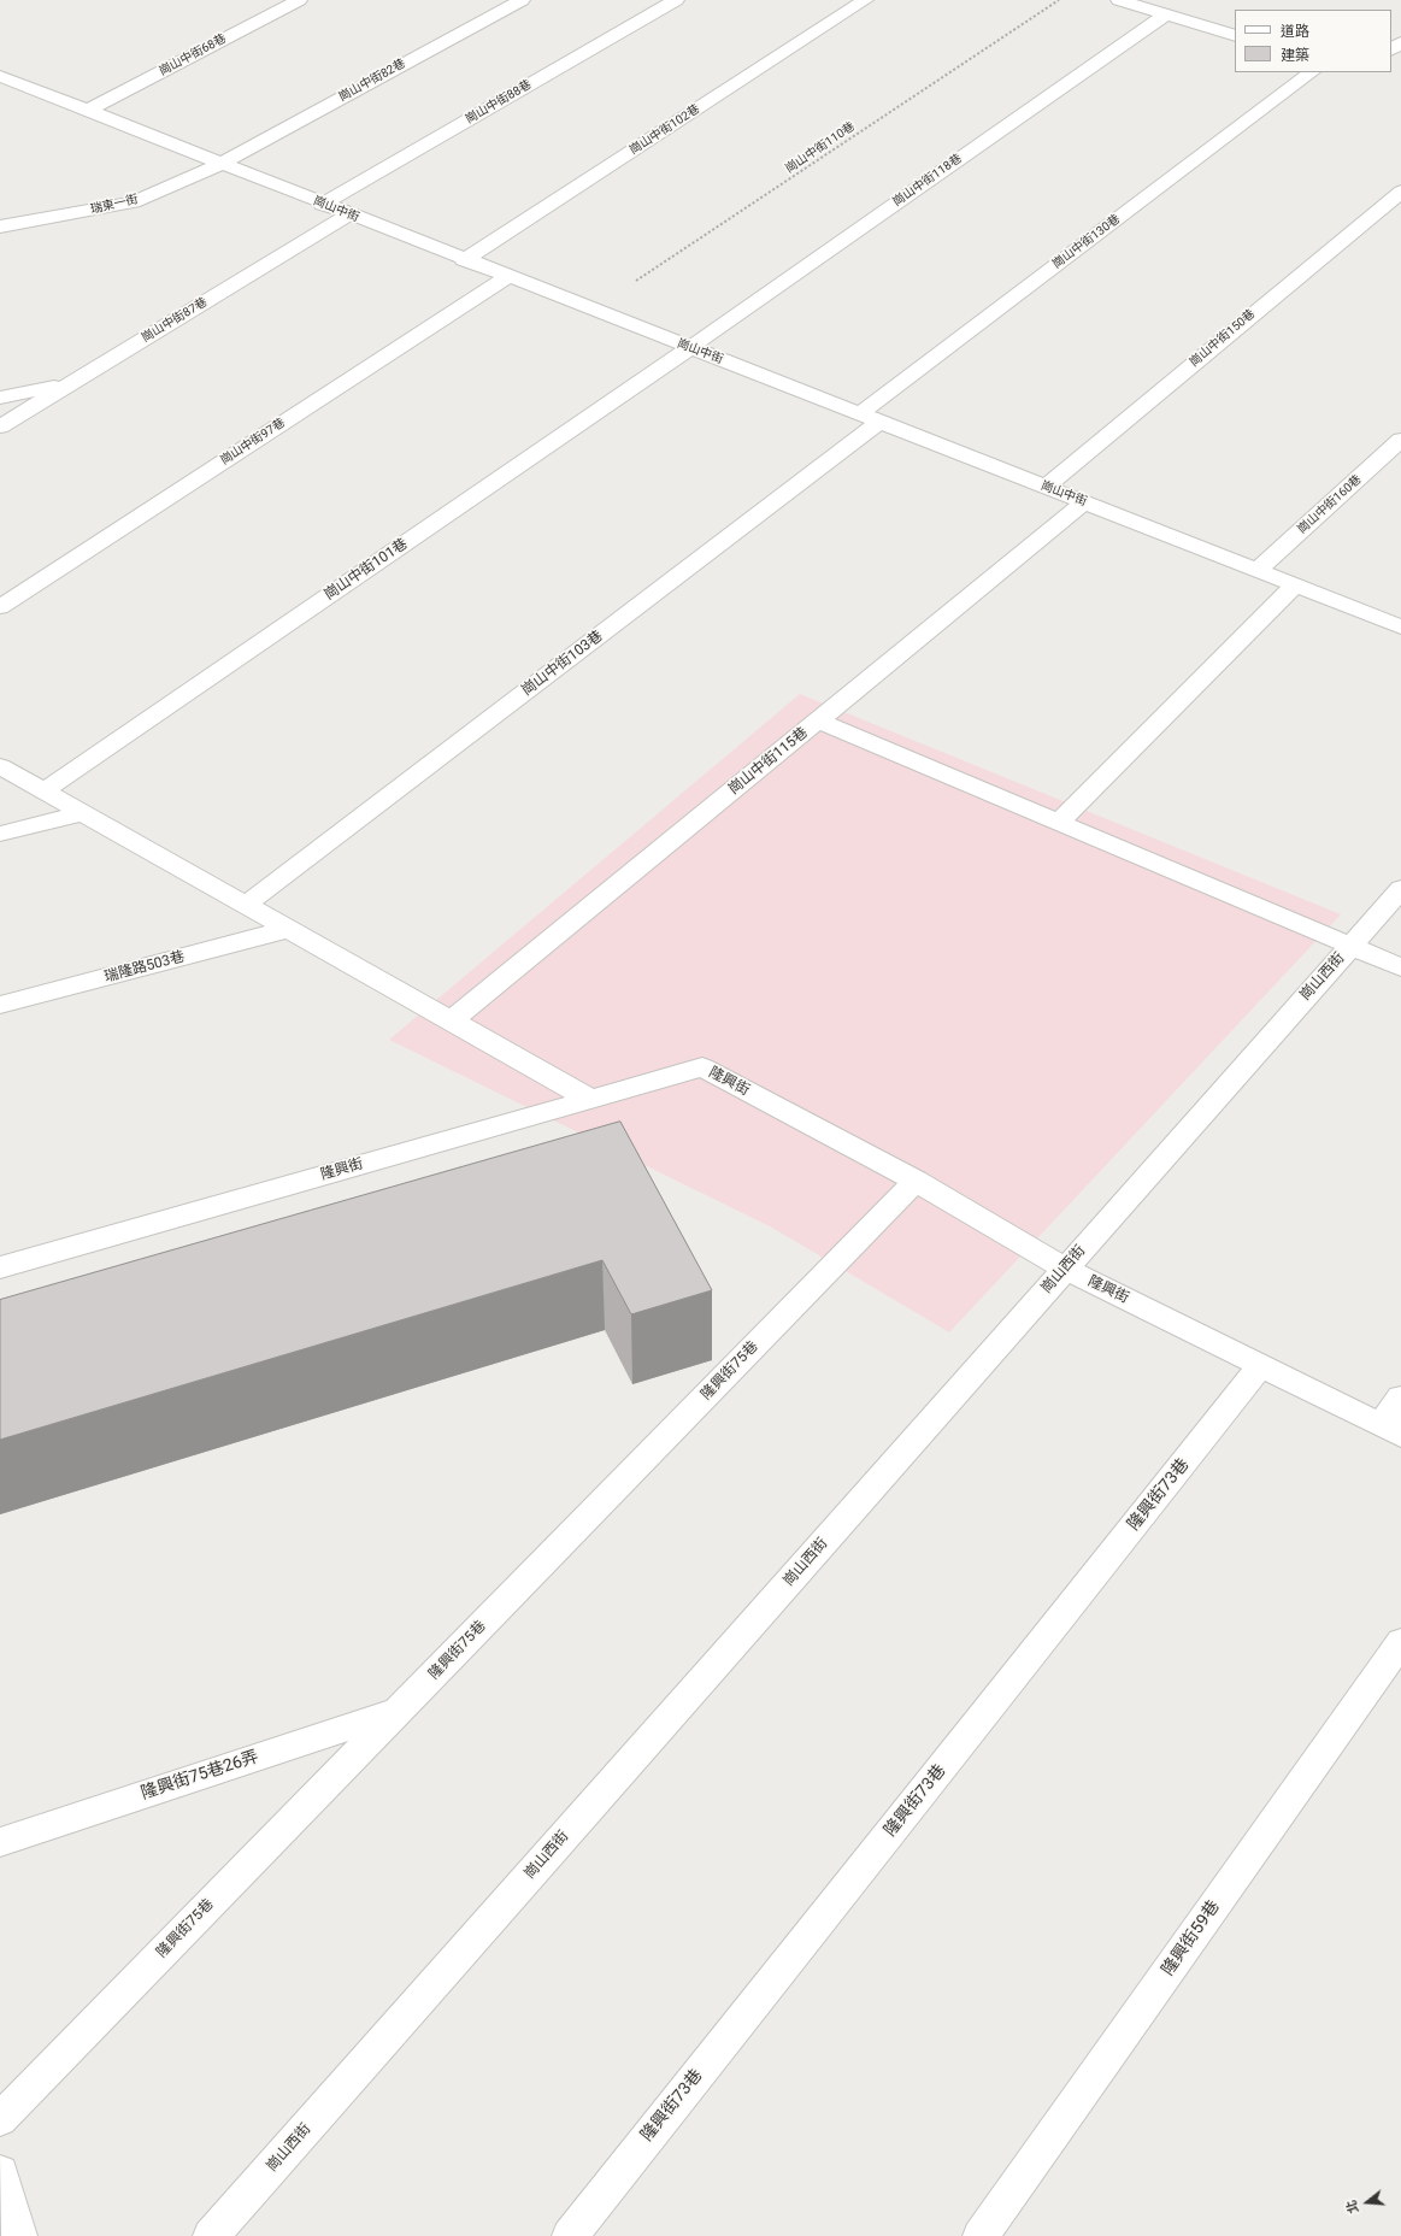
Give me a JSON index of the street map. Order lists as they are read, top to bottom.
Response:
{
  "streets": {
    "street": [
      "崗山中街68巷",
      "崗山中街82巷",
      "崗山中街88巷",
      "崗山中街102巷",
      "崗山中街118巷",
      "瑞東一街",
      "崗山中街",
      "崗山中街130巷",
      "崗山中街87巷",
      "崗山中街150巷",
      "崗山中街97巷",
      "崗山中街160巷",
      "崗山中街101巷",
      "崗山中街103巷",
      "崗山中街115巷",
      "瑞隆路503巷",
      "崗山西街",
      "隆興街",
      "隆興街75巷",
      "隆興街73巷",
      "隆興街75巷26弄",
      "隆興街59巷"
    ],
    "path": ["崗山中街110巷"]
  },
  "crossings": [
    ["崗山中街68巷", "崗山中街"],
    ["崗山中街82巷", "瑞東一街"],
    ["崗山中街82巷", "崗山中街"],
    ["崗山中街88巷", "崗山中街"],
    ["崗山中街102巷", "崗山中街"],
    ["崗山中街110巷", "崗山中街"],
    ["崗山中街118巷", "崗山中街"],
    ["崗山中街118巷", "崗山中街101巷"],
    ["瑞東一街", "崗山中街"],
    ["崗山中街", "崗山中街130巷"],
    ["崗山中街", "崗山中街87巷"],
    ["崗山中街", "崗山中街150巷"],
    ["崗山中街", "崗山中街97巷"],
    ["崗山中街", "崗山中街160巷"],
    ["崗山中街", "崗山中街101巷"],
    ["崗山中街", "崗山中街103巷"],
    ["崗山中街", "崗山中街115巷"],
    ["崗山中街130巷", "崗山中街103巷"],
    ["崗山西街", "隆興街"],
    ["隆興街", "隆興街75巷"],
    ["隆興街", "隆興街73巷"],
    ["隆興街75巷", "隆興街75巷26弄"]
  ],
  "legend": ["道路", "建築"],
  "north": "left"
}
